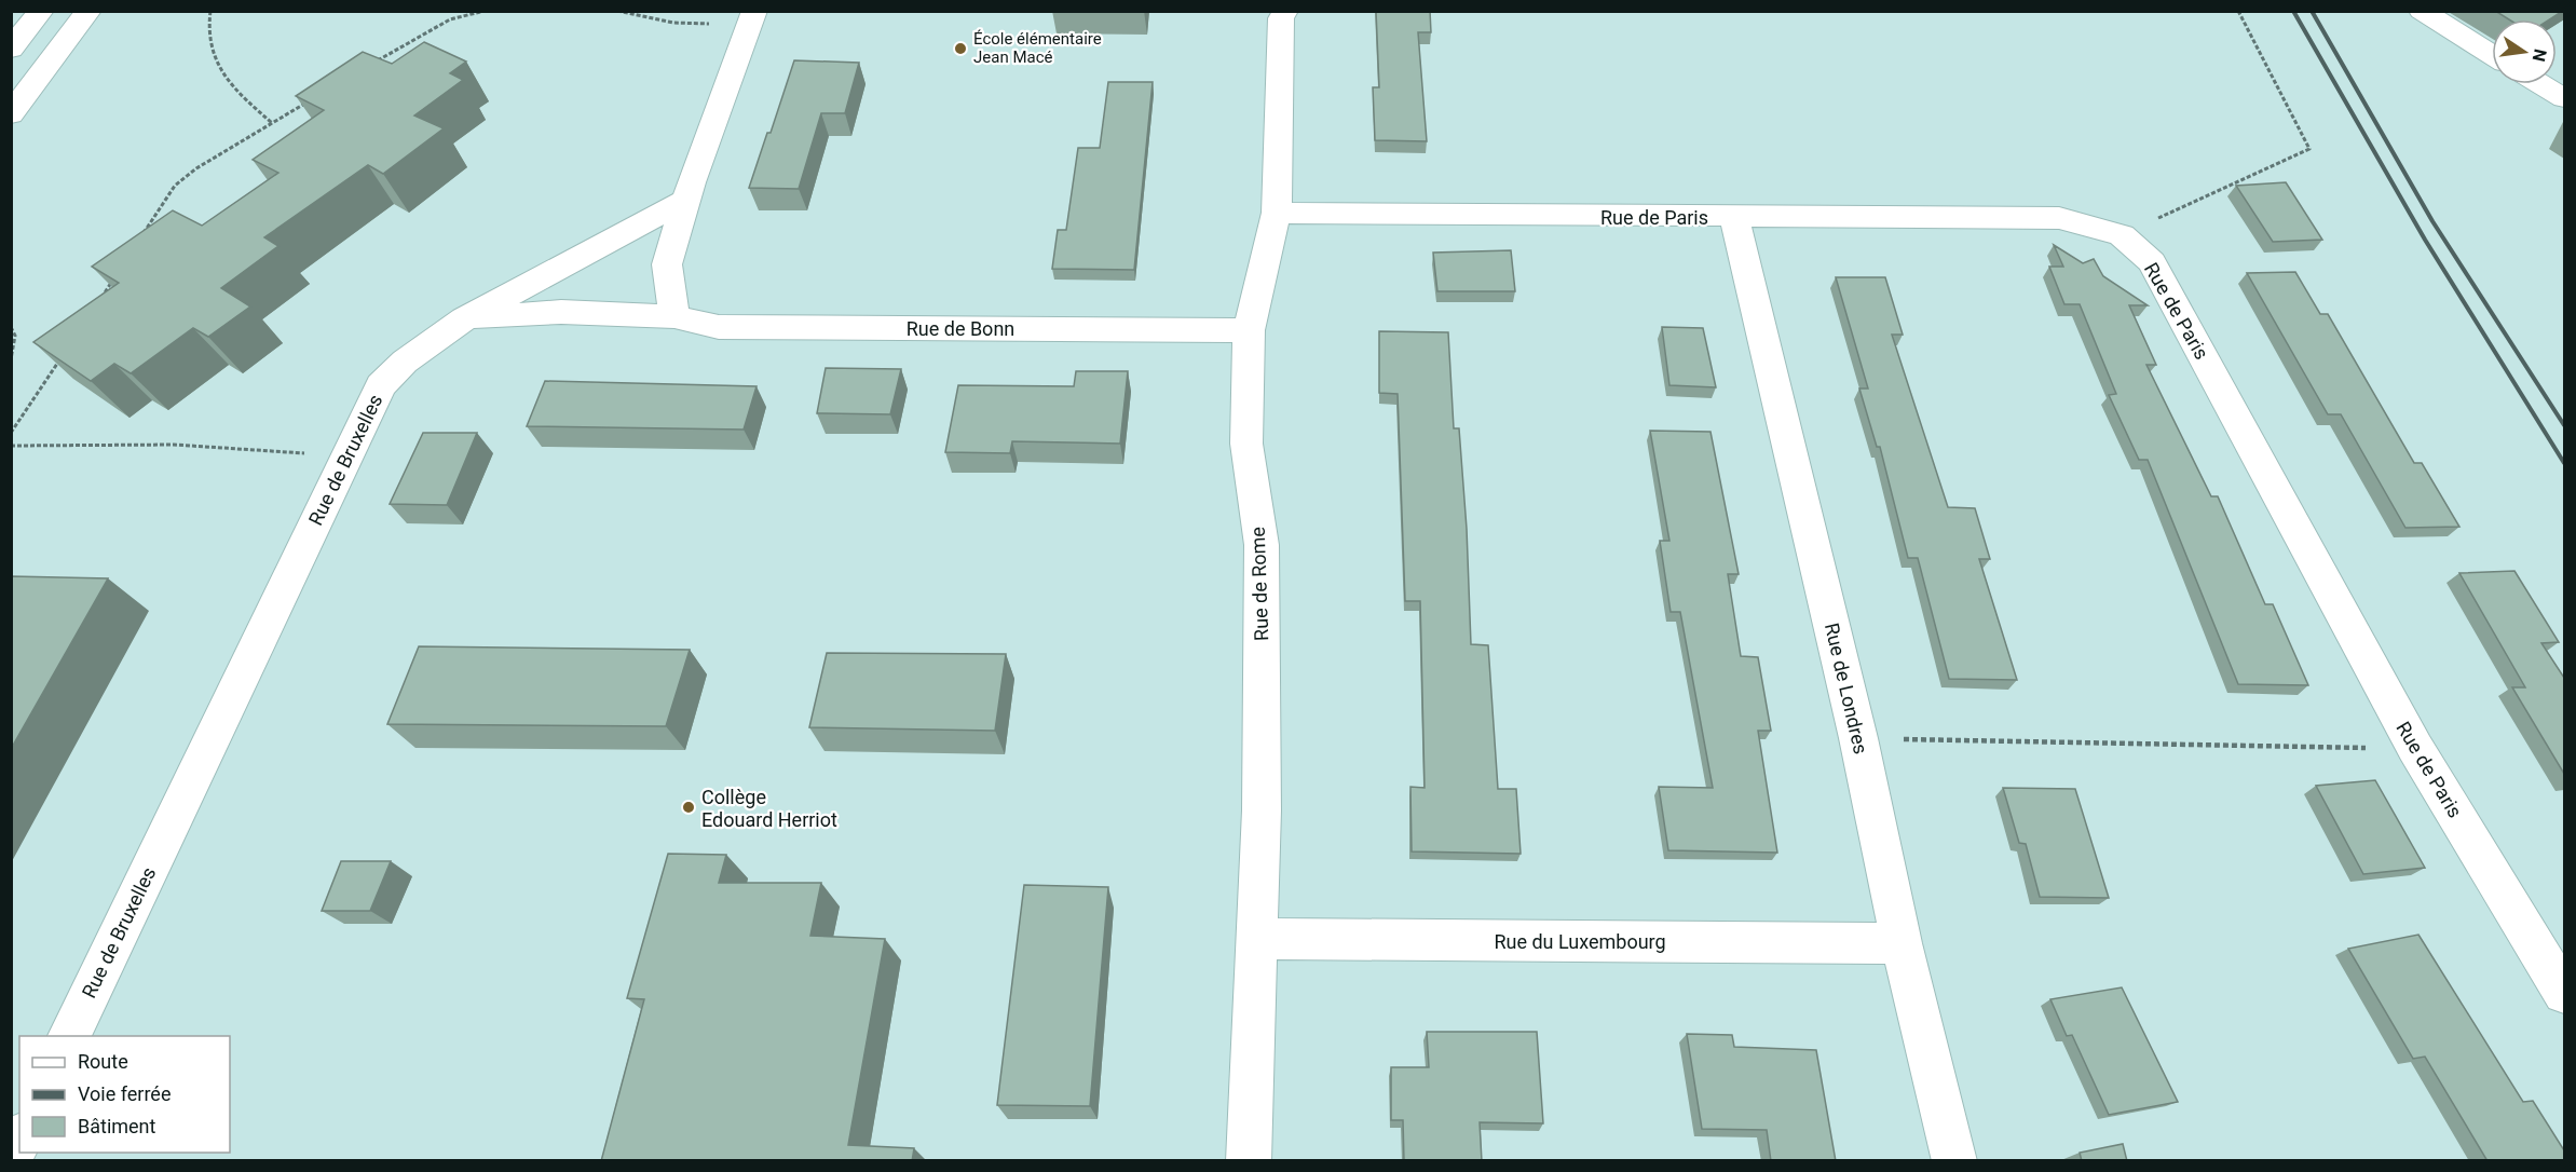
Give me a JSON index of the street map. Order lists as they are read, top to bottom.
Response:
{
  "streets": {
    "street": [
      "Rue de Paris",
      "Rue de Bonn",
      "Rue de Bruxelles",
      "Rue de Rome",
      "Rue de Londres",
      "Rue du Luxembourg"
    ]
  },
  "crossings": [
    ["Rue de Paris", "Rue de Rome"],
    ["Rue de Paris", "Rue de Londres"],
    ["Rue de Bonn", "Rue de Bruxelles"],
    ["Rue de Bonn", "Rue de Rome"],
    ["Rue de Rome", "Rue du Luxembourg"],
    ["Rue de Londres", "Rue du Luxembourg"]
  ],
  "places": ["École élémentaire Jean Macé", "Collège Edouard Herriot"],
  "legend": ["Route", "Voie ferrée", "Bâtiment"],
  "north": "right"
}
